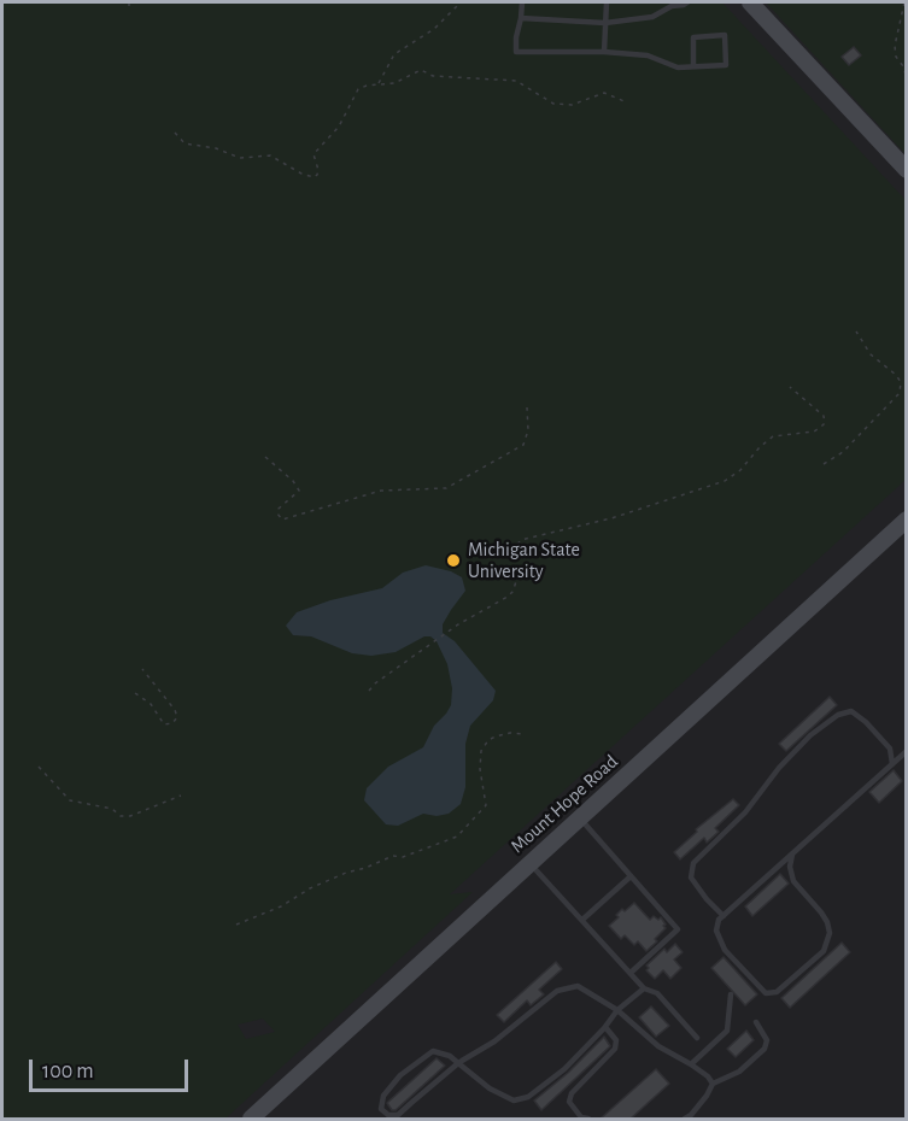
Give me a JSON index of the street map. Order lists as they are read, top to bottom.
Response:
{
  "streets": {
    "street": ["Mount Hope Road"]
  },
  "places": ["Michigan State University"],
  "scale_bar": "100 m"
}
